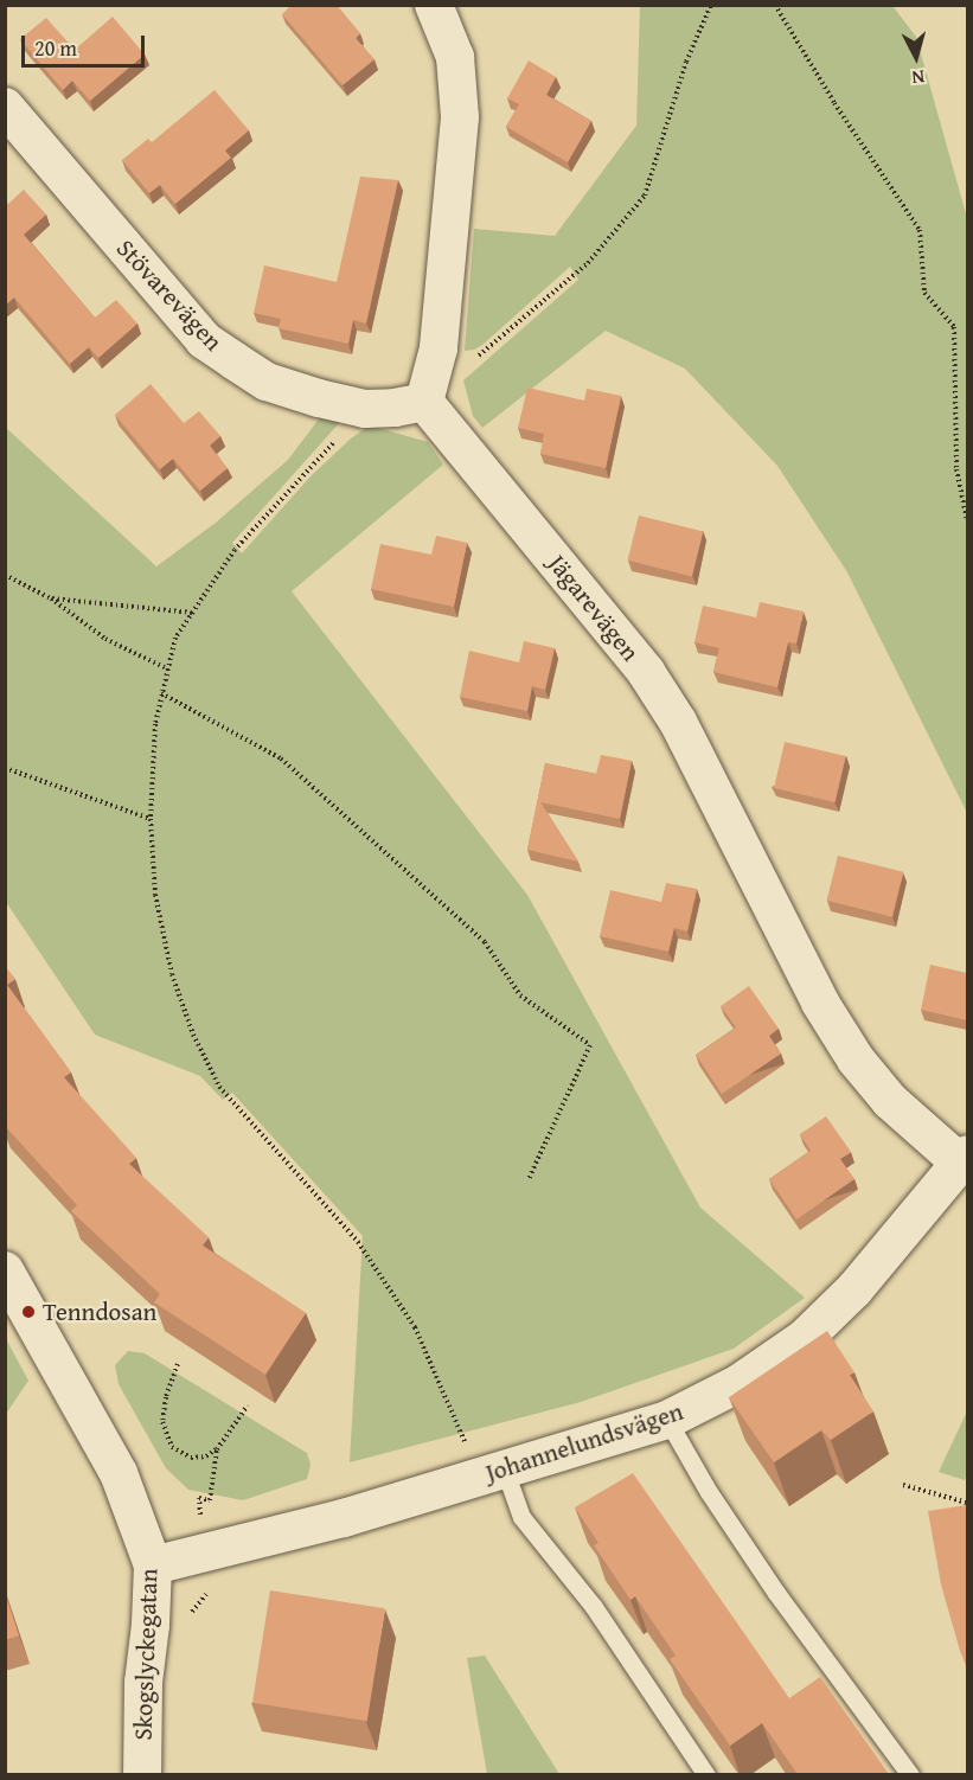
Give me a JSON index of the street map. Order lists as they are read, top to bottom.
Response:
{
  "streets": {
    "street": [
      "Stövarevägen",
      "Jägarevägen",
      "Johannelundsvägen",
      "Skogslyckegatan"
    ]
  },
  "crossings": [
    ["Stövarevägen", "Jägarevägen"],
    ["Jägarevägen", "Johannelundsvägen"],
    ["Johannelundsvägen", "Skogslyckegatan"]
  ],
  "places": ["Tenndosan"],
  "scale_bar": "20 m",
  "north": "bottom"
}
